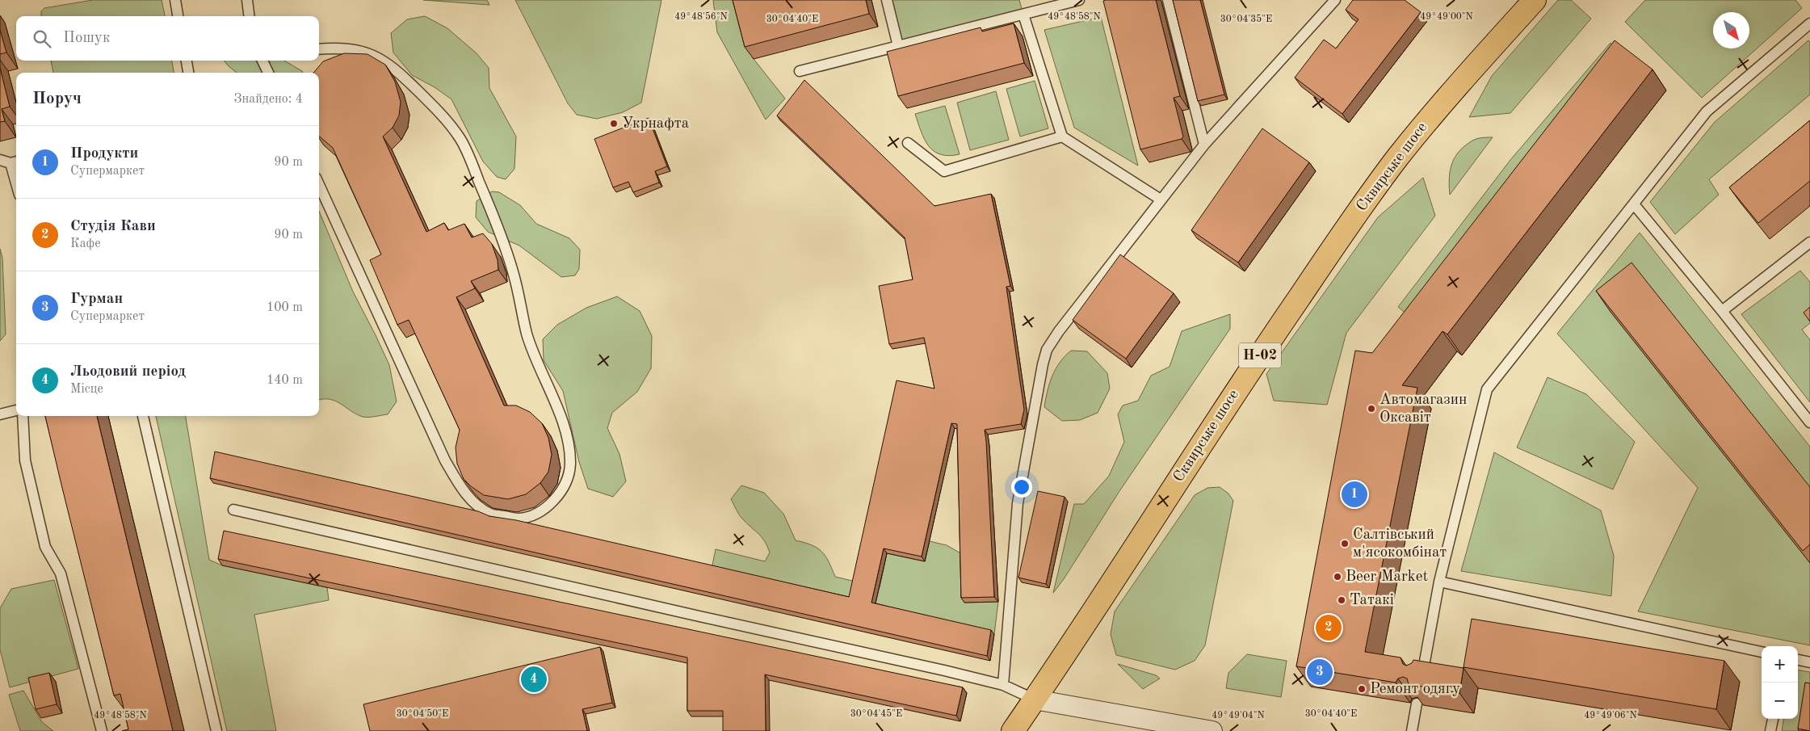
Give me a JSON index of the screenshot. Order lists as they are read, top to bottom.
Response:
{
  "streets": {
    "main road": ["Сквирське шосе", "Н-02"]
  },
  "places": [
    "Укрнафта",
    "Автомагазин Оксавіт",
    "Салтівський м'ясокомбінат",
    "Beer Market",
    "Татакі",
    "Ремонт одягу"
  ],
  "north": "bottom right",
  "page": {
    "search": "Пошук",
    "heading": ["Поруч", "Знайдено: 4"],
    "list": [
      {
        "mark": "1",
        "name": "Продукти",
        "note": "Супермаркет",
        "value": "90 m"
      },
      {
        "mark": "2",
        "name": "Студія Кави",
        "note": "Кафе",
        "value": "90 m"
      },
      {
        "mark": "3",
        "name": "Гурман",
        "note": "Супермаркет",
        "value": "100 m"
      },
      {
        "mark": "4",
        "name": "Льодовий період",
        "note": "Місце",
        "value": "140 m"
      }
    ],
    "pins": [
      "1",
      "2",
      "3",
      "4"
    ],
    "map_buttons": ["+", "−"]
  },
  "coordinates": [
    "49°48'56\"N",
    "49°48'58\"N",
    "49°49'00\"N",
    "30°04'40\"E",
    "30°04'35\"E",
    "30°04'50\"E",
    "30°04'45\"E",
    "49°49'04\"N",
    "49°49'06\"N"
  ]
}
